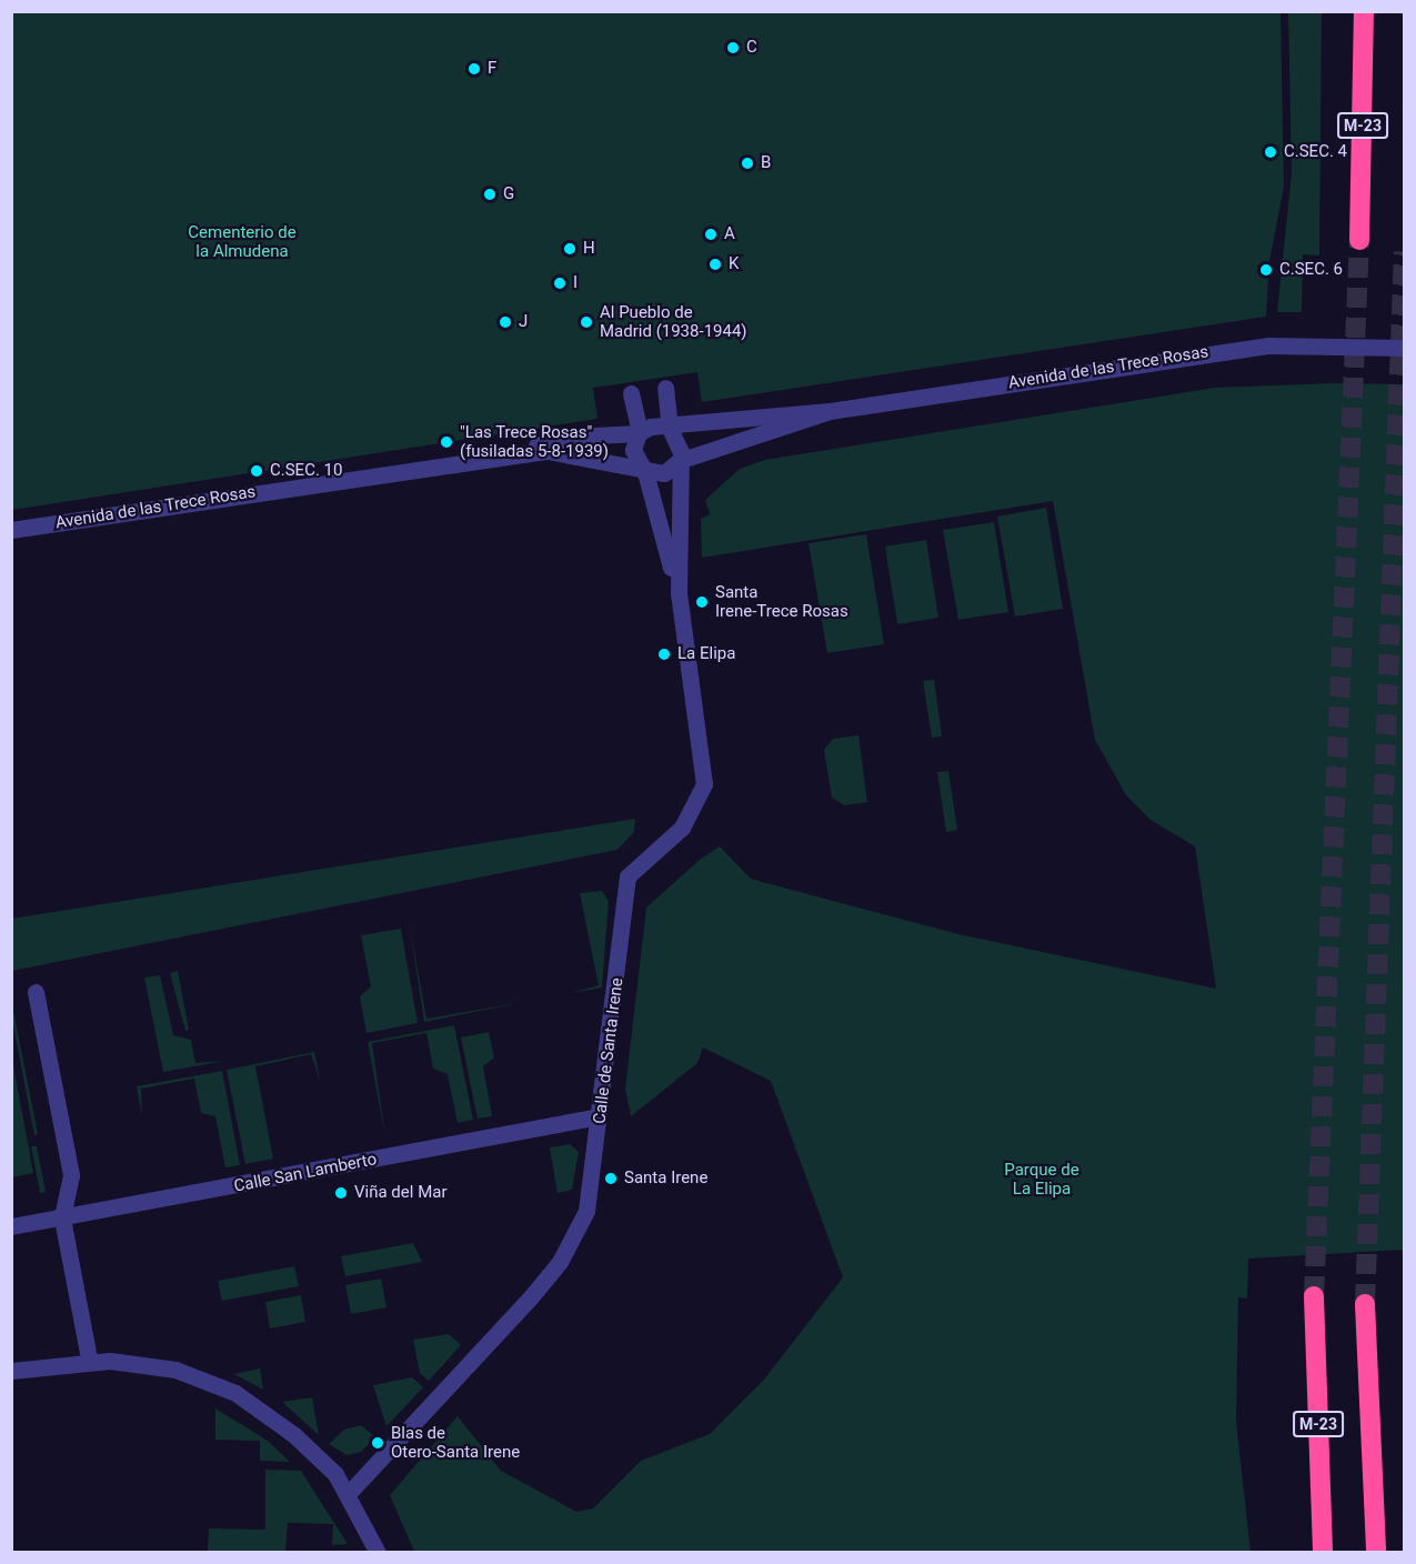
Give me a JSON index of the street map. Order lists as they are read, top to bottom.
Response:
{
  "streets": {
    "highway": ["M-23"],
    "street": ["Avenida de las Trece Rosas", "Calle de Santa Irene", "Calle San Lamberto"]
  },
  "crossings": [
    ["Avenida de las Trece Rosas", "Calle de Santa Irene"],
    ["Calle de Santa Irene", "Calle San Lamberto"]
  ],
  "parks": ["Cementerio de la Almudena", "Parque de La Elipa"],
  "places": [
    "C",
    "F",
    "C.SEC. 4",
    "B",
    "G",
    "A",
    "H",
    "K",
    "C.SEC. 6",
    "I",
    "J",
    "Al Pueblo de Madrid (1938-1944)",
    "\"Las Trece Rosas\" (fusiladas 5-8-1939)",
    "C.SEC. 10",
    "Santa Irene-Trece Rosas",
    "La Elipa",
    "Santa Irene",
    "Viña del Mar",
    "Blas de Otero-Santa Irene"
  ]
}
